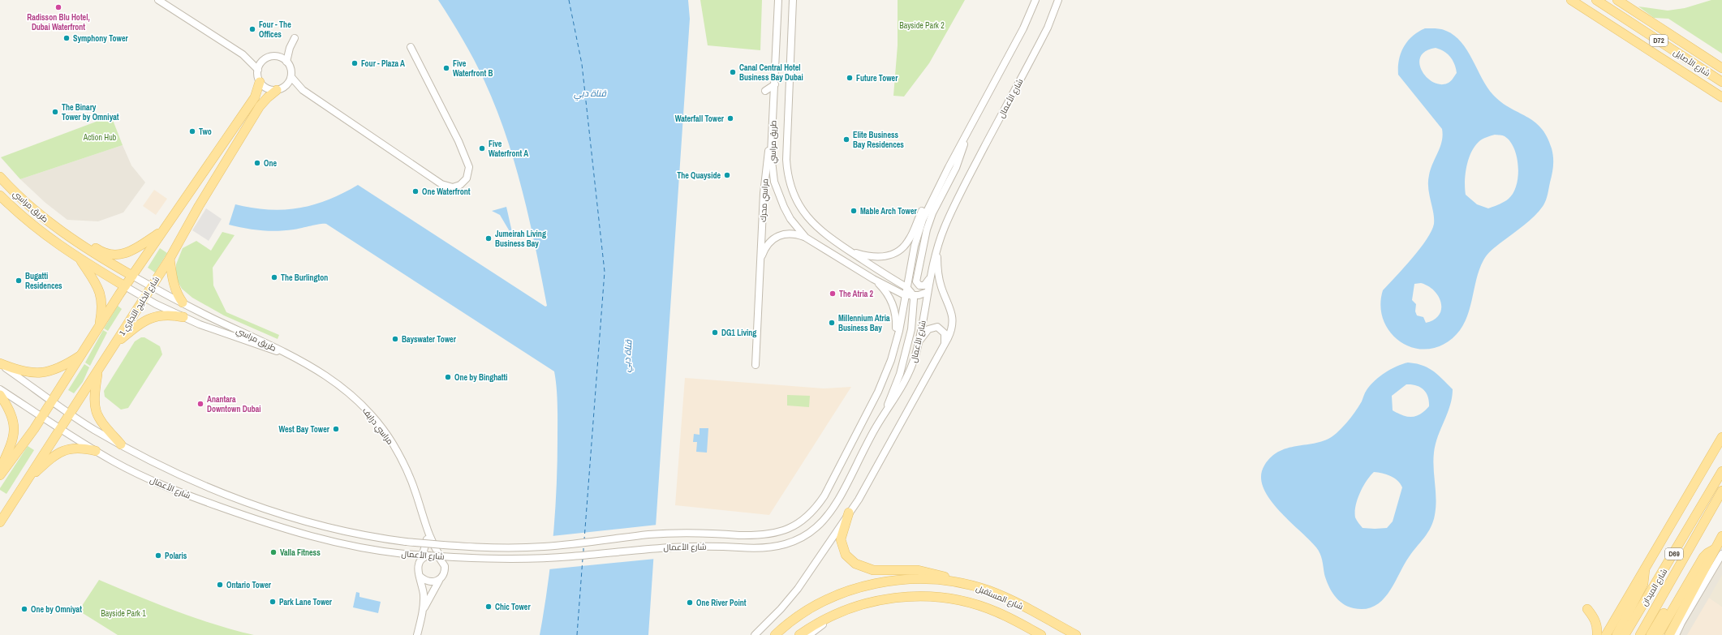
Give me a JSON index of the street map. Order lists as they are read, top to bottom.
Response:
{
  "streets": {
    "main road": [
      "D72",
      "شارع الأصايل",
      "طريق مراسي",
      "شارع الخليج التجاري 1",
      "D69",
      "شارع الميدان",
      "شارع المستقبل"
    ],
    "street": ["شارع الأعمال", "مراسي محرك", "مراسي درايف"]
  },
  "crossings": [
    ["شارع الأعمال", "طريق مراسي"],
    ["شارع الأعمال", "شارع الخليج التجاري 1"],
    ["طريق مراسي", "مراسي محرك"],
    ["طريق مراسي", "شارع الخليج التجاري 1"],
    ["طريق مراسي", "مراسي درايف"]
  ],
  "water": ["قناة دبي"],
  "parks": ["Bayside Park 2", "Action Hub", "Bayside Park 1"],
  "places": [
    "Radisson Blu Hotel, Dubai Waterfront",
    "Four - The Offices",
    "Symphony Tower",
    "Four - Plaza A",
    "Five Waterfront B",
    "Canal Central Hotel Business Bay Dubai",
    "Future Tower",
    "The Binary Tower by Omniyat",
    "Waterfall Tower",
    "Two",
    "Elite Business Bay Residences",
    "Five Waterfront A",
    "One",
    "The Quayside",
    "One Waterfront",
    "Mable Arch Tower",
    "Jumeirah Living Business Bay",
    "The Burlington",
    "Bugatti Residences",
    "The Atria 2",
    "Millennium Atria Business Bay",
    "DG1 Living",
    "Bayswater Tower",
    "One by Binghatti",
    "Anantara Downtown Dubai",
    "West Bay Tower",
    "Valla Fitness",
    "Polaris",
    "Ontario Tower",
    "Park Lane Tower",
    "One River Point",
    "Chic Tower",
    "One by Omniyat"
  ]
}
